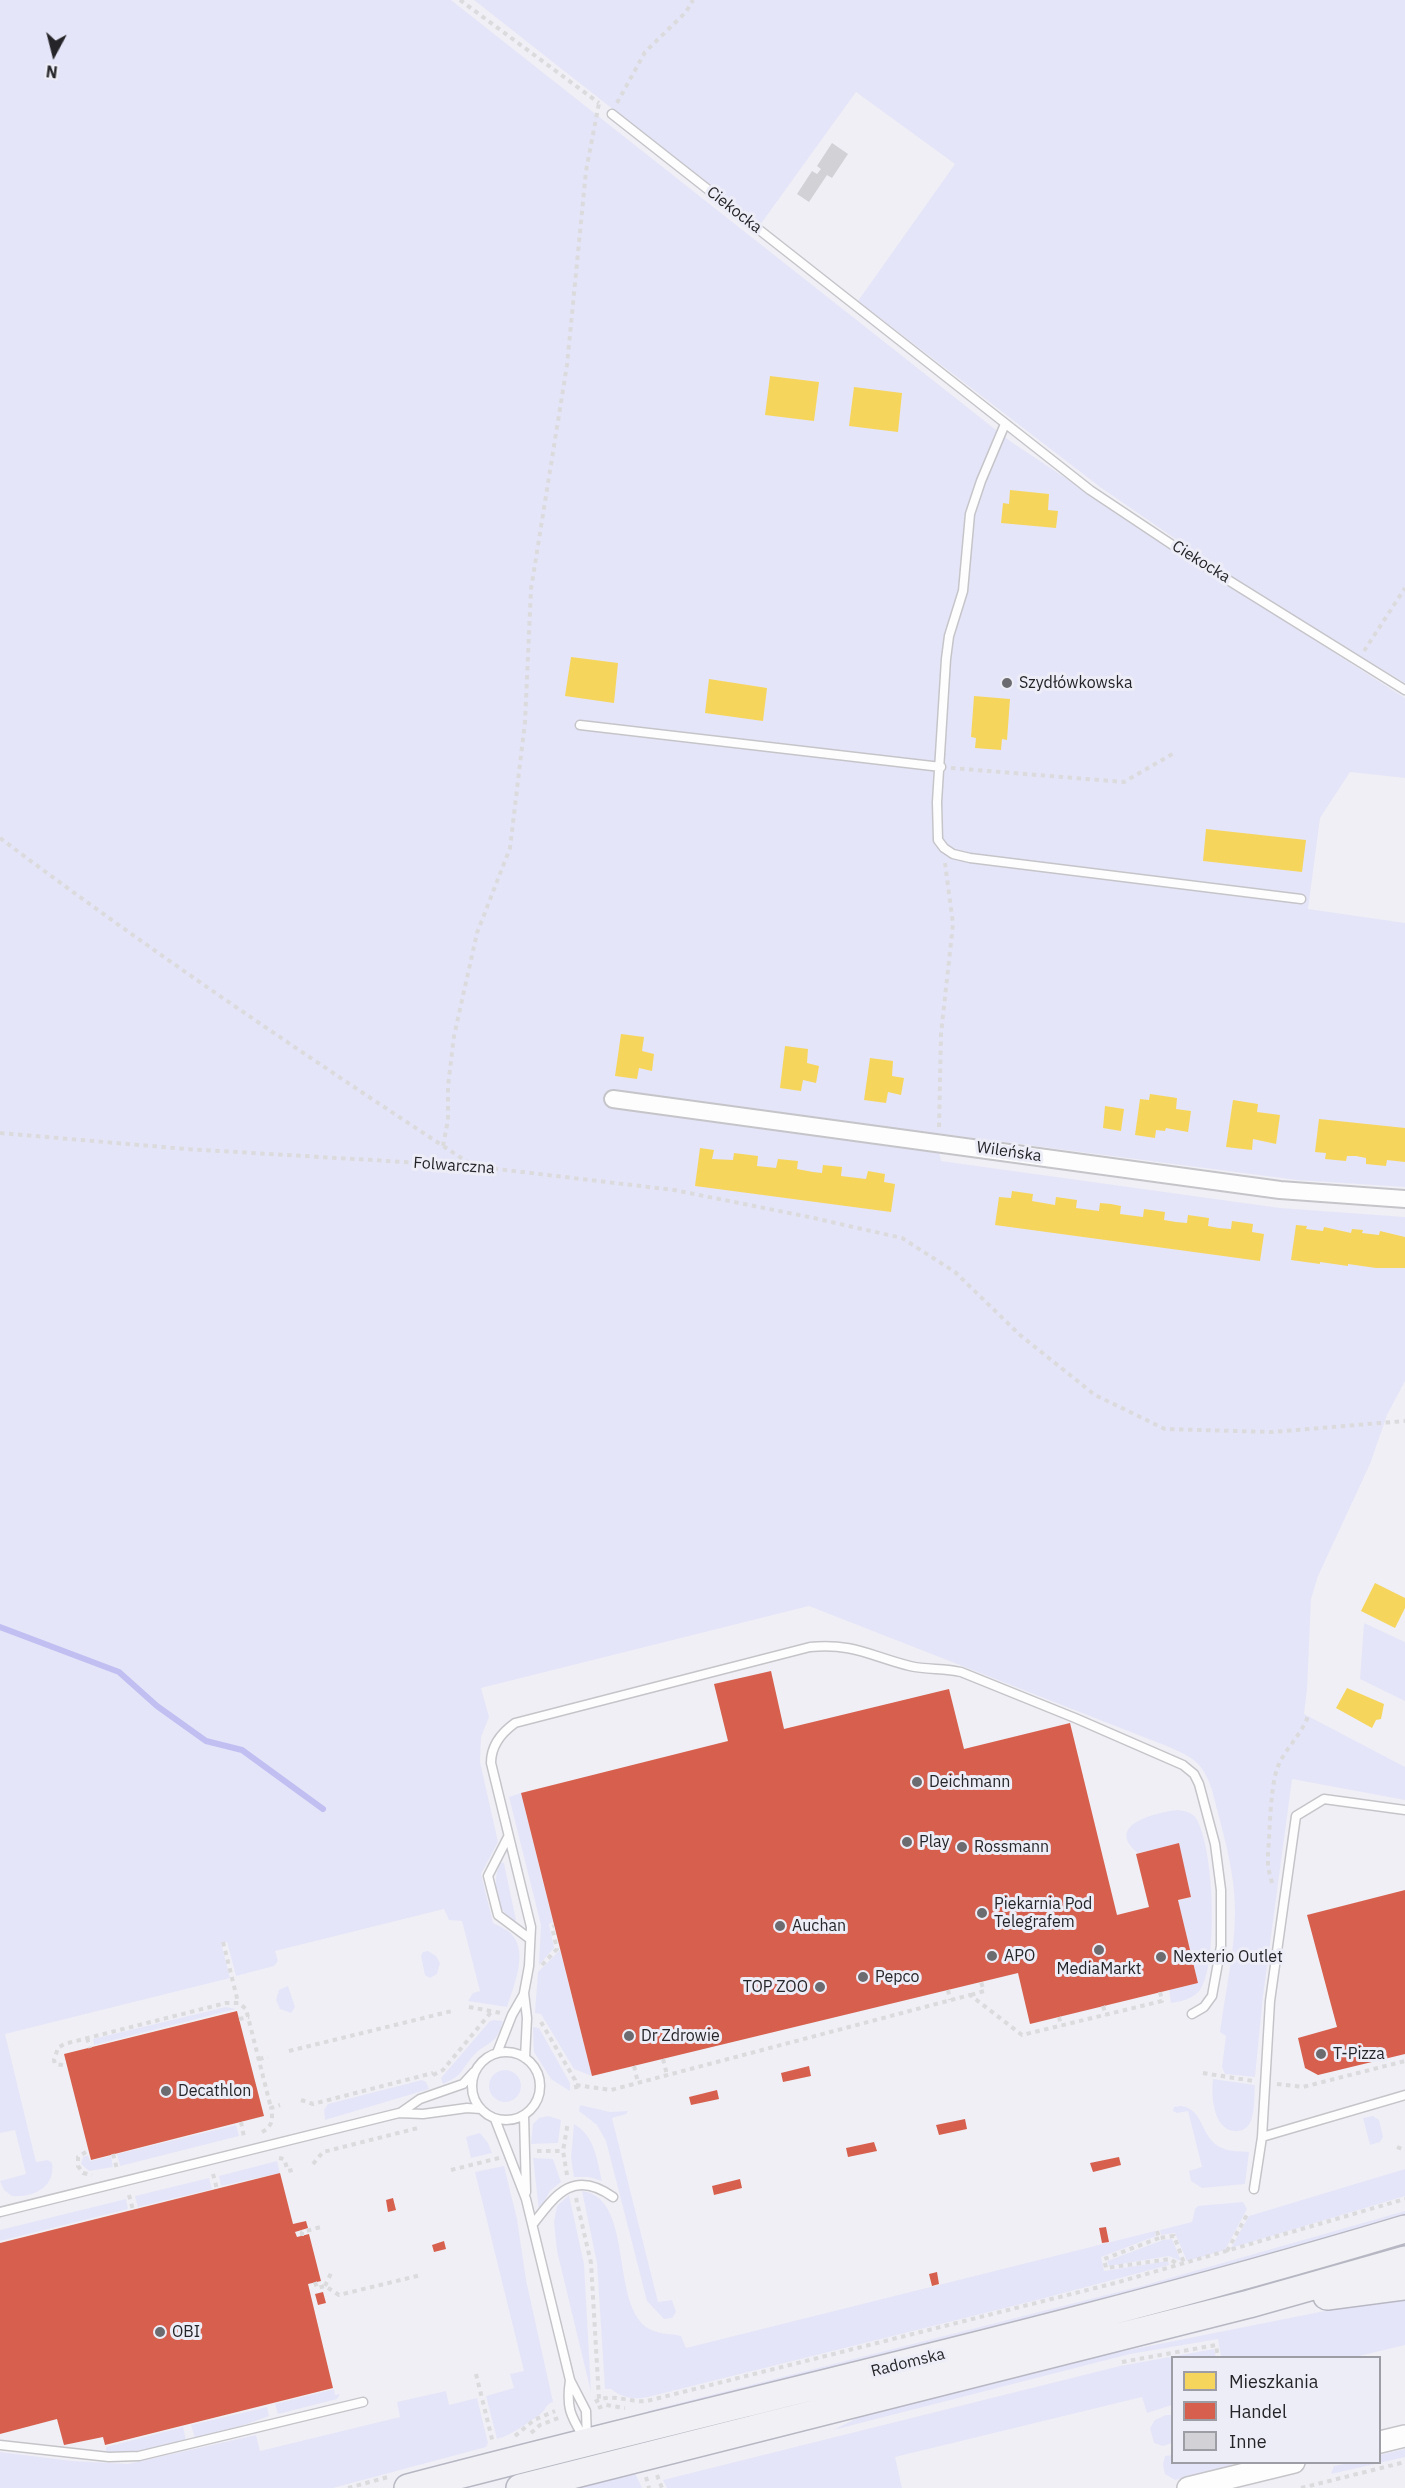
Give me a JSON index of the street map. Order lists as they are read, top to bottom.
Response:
{
  "streets": {
    "main road": ["Radomska"],
    "street": ["Wileńska"],
    "lane": ["Ciekocka"],
    "path": ["Folwarczna"]
  },
  "places": [
    "Szydłówkowska",
    "Deichmann",
    "Play",
    "Rossmann",
    "Piekarnia Pod Telegrafem",
    "Auchan",
    "MediaMarkt",
    "APO",
    "Nexterio Outlet",
    "Pepco",
    "TOP ZOO",
    "Dr Zdrowie",
    "T-Pizza",
    "Decathlon",
    "OBI"
  ],
  "legend": ["Mieszkania", "Handel", "Inne"],
  "north": "bottom"
}
